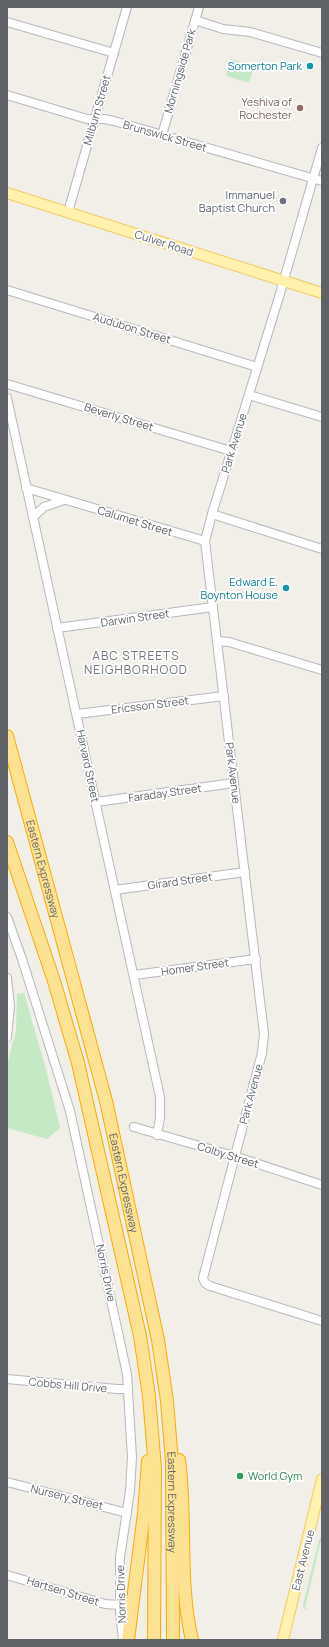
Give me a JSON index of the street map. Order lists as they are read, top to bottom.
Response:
{
  "streets": {
    "highway": ["Eastern Expressway"],
    "main road": ["Culver Road", "East Avenue"],
    "street": [
      "Morningside Park",
      "Milburn Street",
      "Brunswick Street",
      "Audubon Street",
      "Beverly Street",
      "Park Avenue",
      "Calumet Street",
      "Darwin Street",
      "Ericsson Street",
      "Harvard Street",
      "Faraday Street",
      "Girard Street",
      "Homer Street",
      "Colby Street",
      "Norris Drive",
      "Cobbs Hill Drive",
      "Nursery Street",
      "Hartsen Street"
    ]
  },
  "crossings": [
    ["Morningside Park", "Brunswick Street"],
    ["Milburn Street", "Brunswick Street"],
    ["Milburn Street", "Culver Road"],
    ["Brunswick Street", "Park Avenue"],
    ["Culver Road", "Park Avenue"],
    ["Audubon Street", "Park Avenue"],
    ["Beverly Street", "Park Avenue"],
    ["Park Avenue", "Calumet Street"],
    ["Park Avenue", "Darwin Street"],
    ["Park Avenue", "Ericsson Street"],
    ["Park Avenue", "Faraday Street"],
    ["Park Avenue", "Girard Street"],
    ["Park Avenue", "Homer Street"],
    ["Park Avenue", "Colby Street"],
    ["Calumet Street", "Harvard Street"],
    ["Darwin Street", "Harvard Street"],
    ["Ericsson Street", "Harvard Street"],
    ["Harvard Street", "Faraday Street"],
    ["Harvard Street", "Girard Street"],
    ["Harvard Street", "Homer Street"],
    ["Harvard Street", "Colby Street"],
    ["Norris Drive", "Cobbs Hill Drive"],
    ["Norris Drive", "Nursery Street"],
    ["Norris Drive", "Hartsen Street"]
  ],
  "districts": ["ABC STREETS NEIGHBORHOOD"],
  "places": [
    "Somerton Park",
    "Yeshiva of Rochester",
    "Immanuel Baptist Church",
    "Edward E. Boynton House",
    "World Gym"
  ]
}
